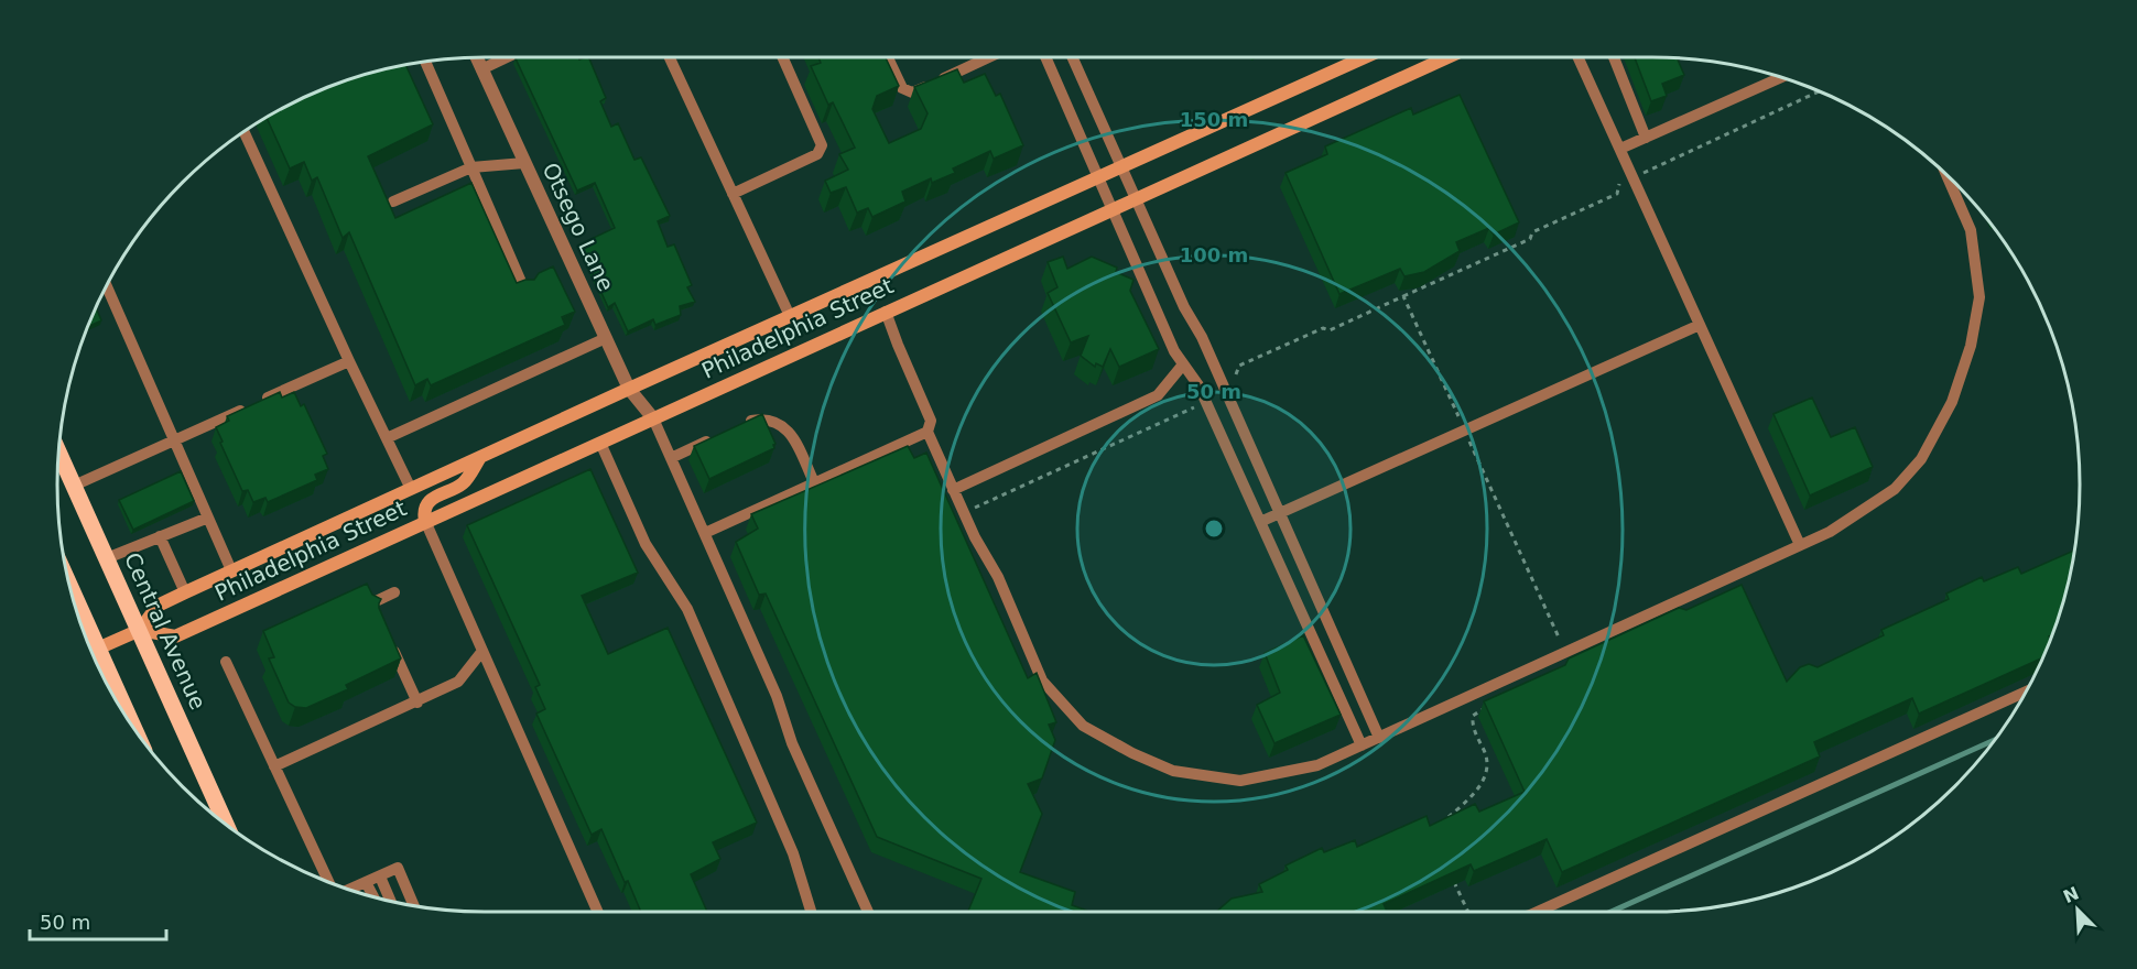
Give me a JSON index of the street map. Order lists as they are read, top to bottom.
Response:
{
  "streets": {
    "main road": ["Philadelphia Street", "Central Avenue"],
    "street": ["Otsego Lane"]
  },
  "crossings": [
    ["Otsego Lane", "Philadelphia Street"],
    ["Philadelphia Street", "Central Avenue"]
  ],
  "scale_bar": "50 m",
  "north": "top left",
  "rings": ["150 m", "100 m", "50 m"]
}
